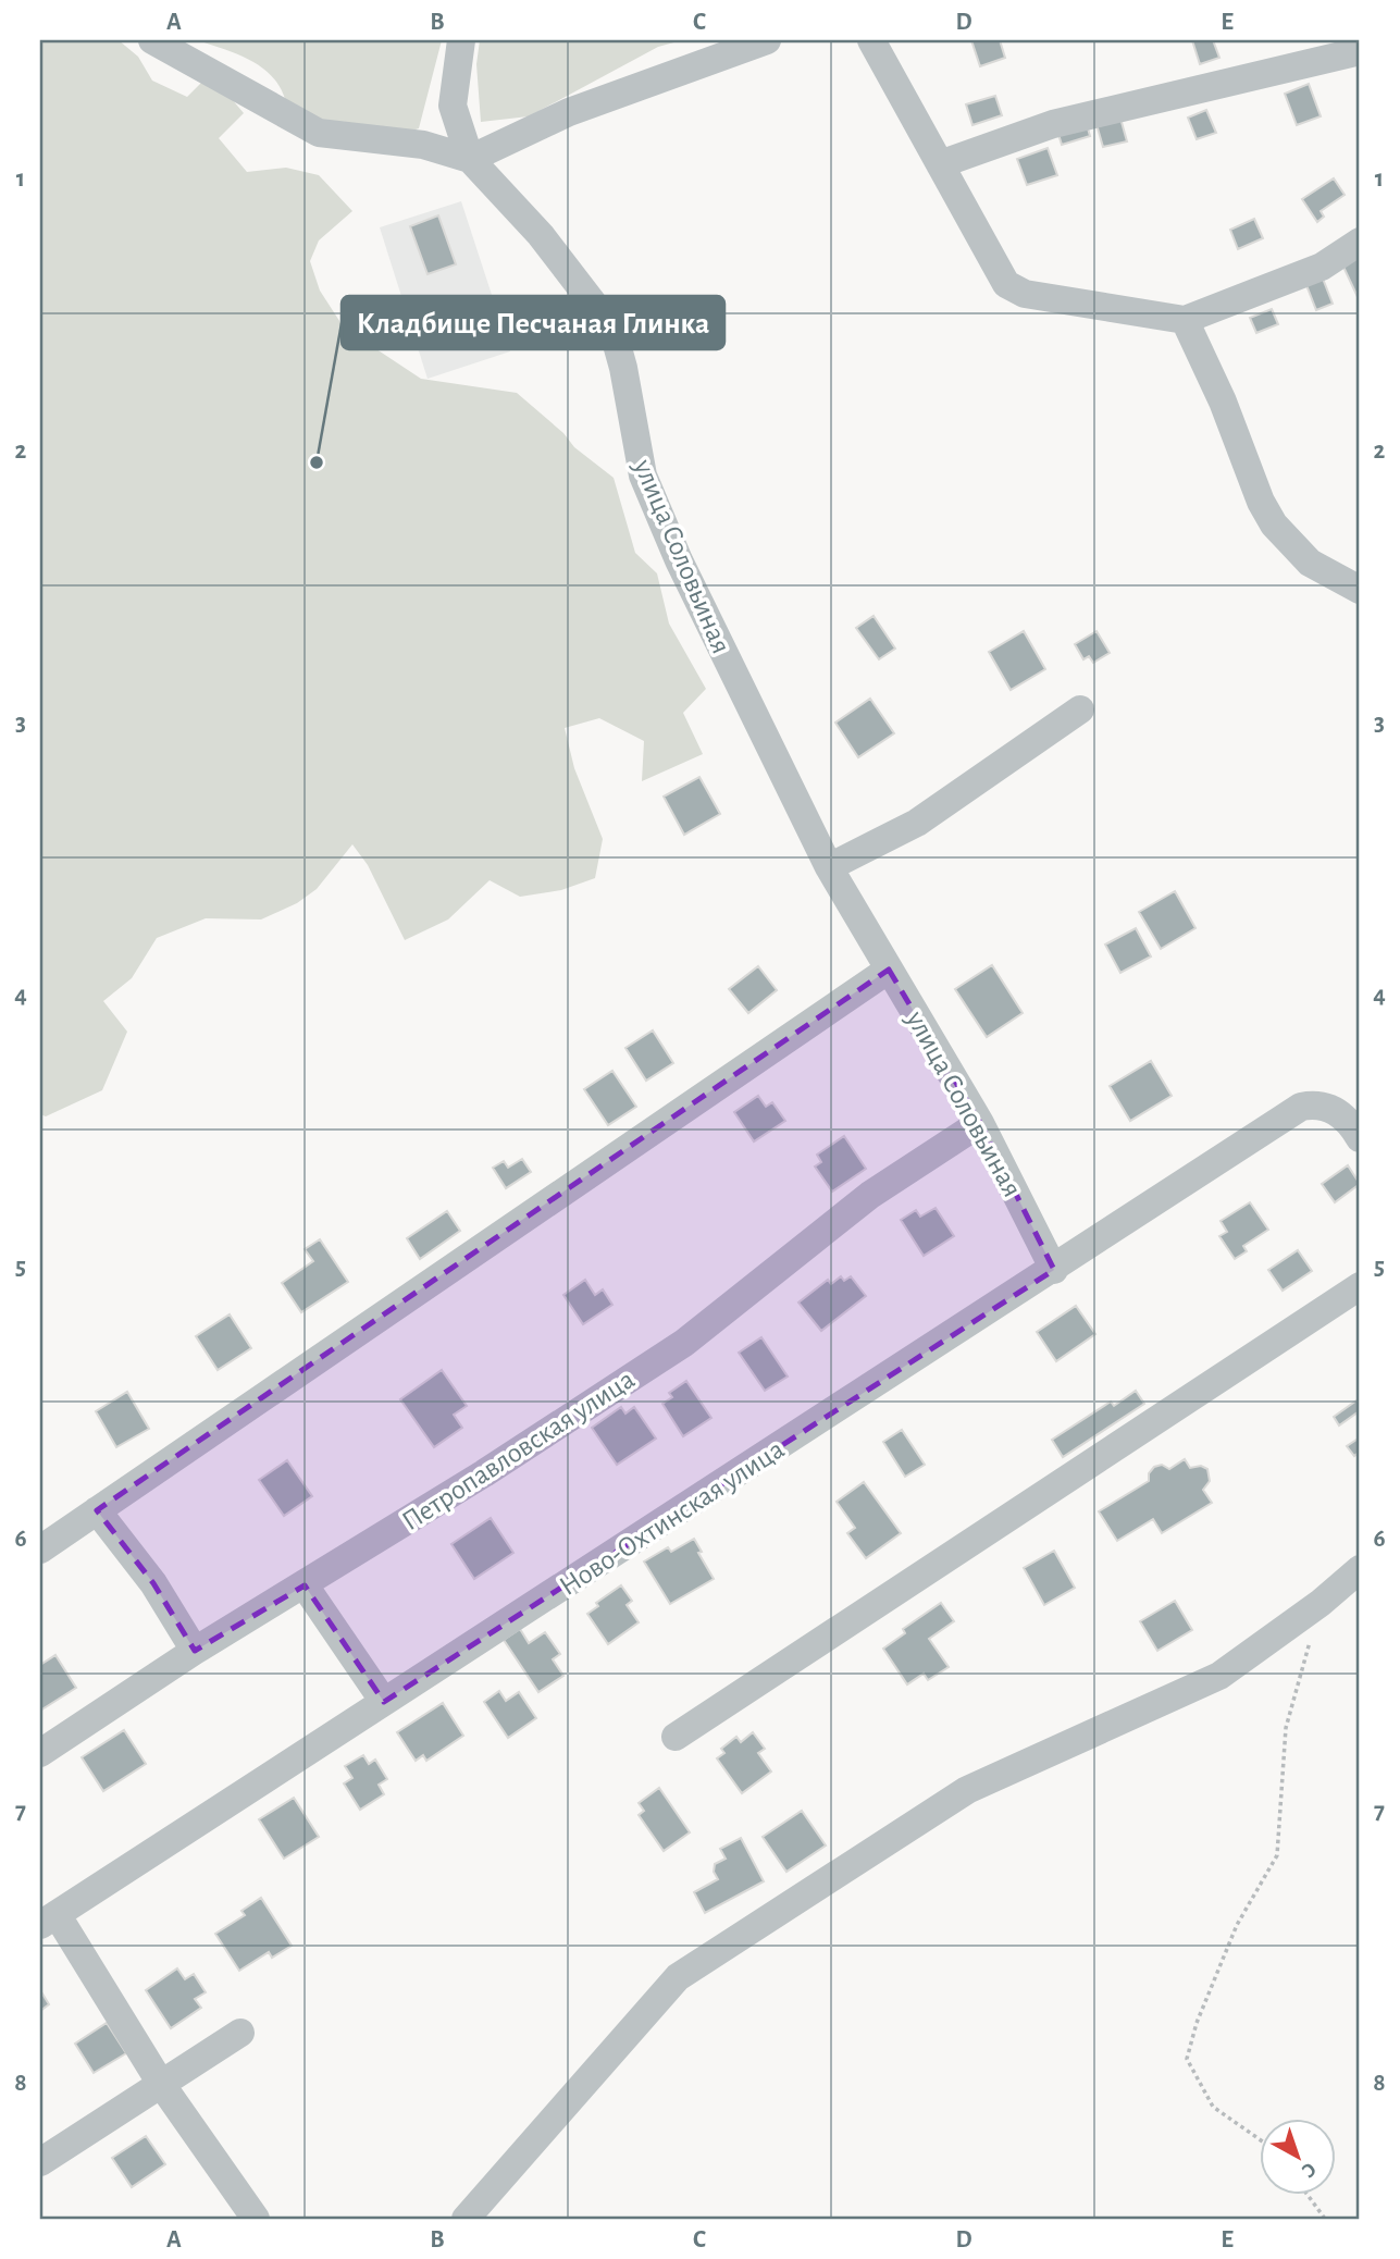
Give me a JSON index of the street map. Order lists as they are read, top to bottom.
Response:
{
  "streets": {
    "street": ["улица Соловьиная", "Петропавловская улица", "Ново-Охтинская улица"]
  },
  "crossings": [
    ["улица Соловьиная", "Петропавловская улица"],
    ["улица Соловьиная", "Ново-Охтинская улица"]
  ],
  "places": ["Кладбище Песчаная Глинка"],
  "north": "bottom right",
  "grid": {
    "columns": [
      "A",
      "B",
      "C",
      "D",
      "E"
    ],
    "rows": [
      "1",
      "2",
      "3",
      "4",
      "5",
      "6",
      "7",
      "8"
    ]
  }
}
